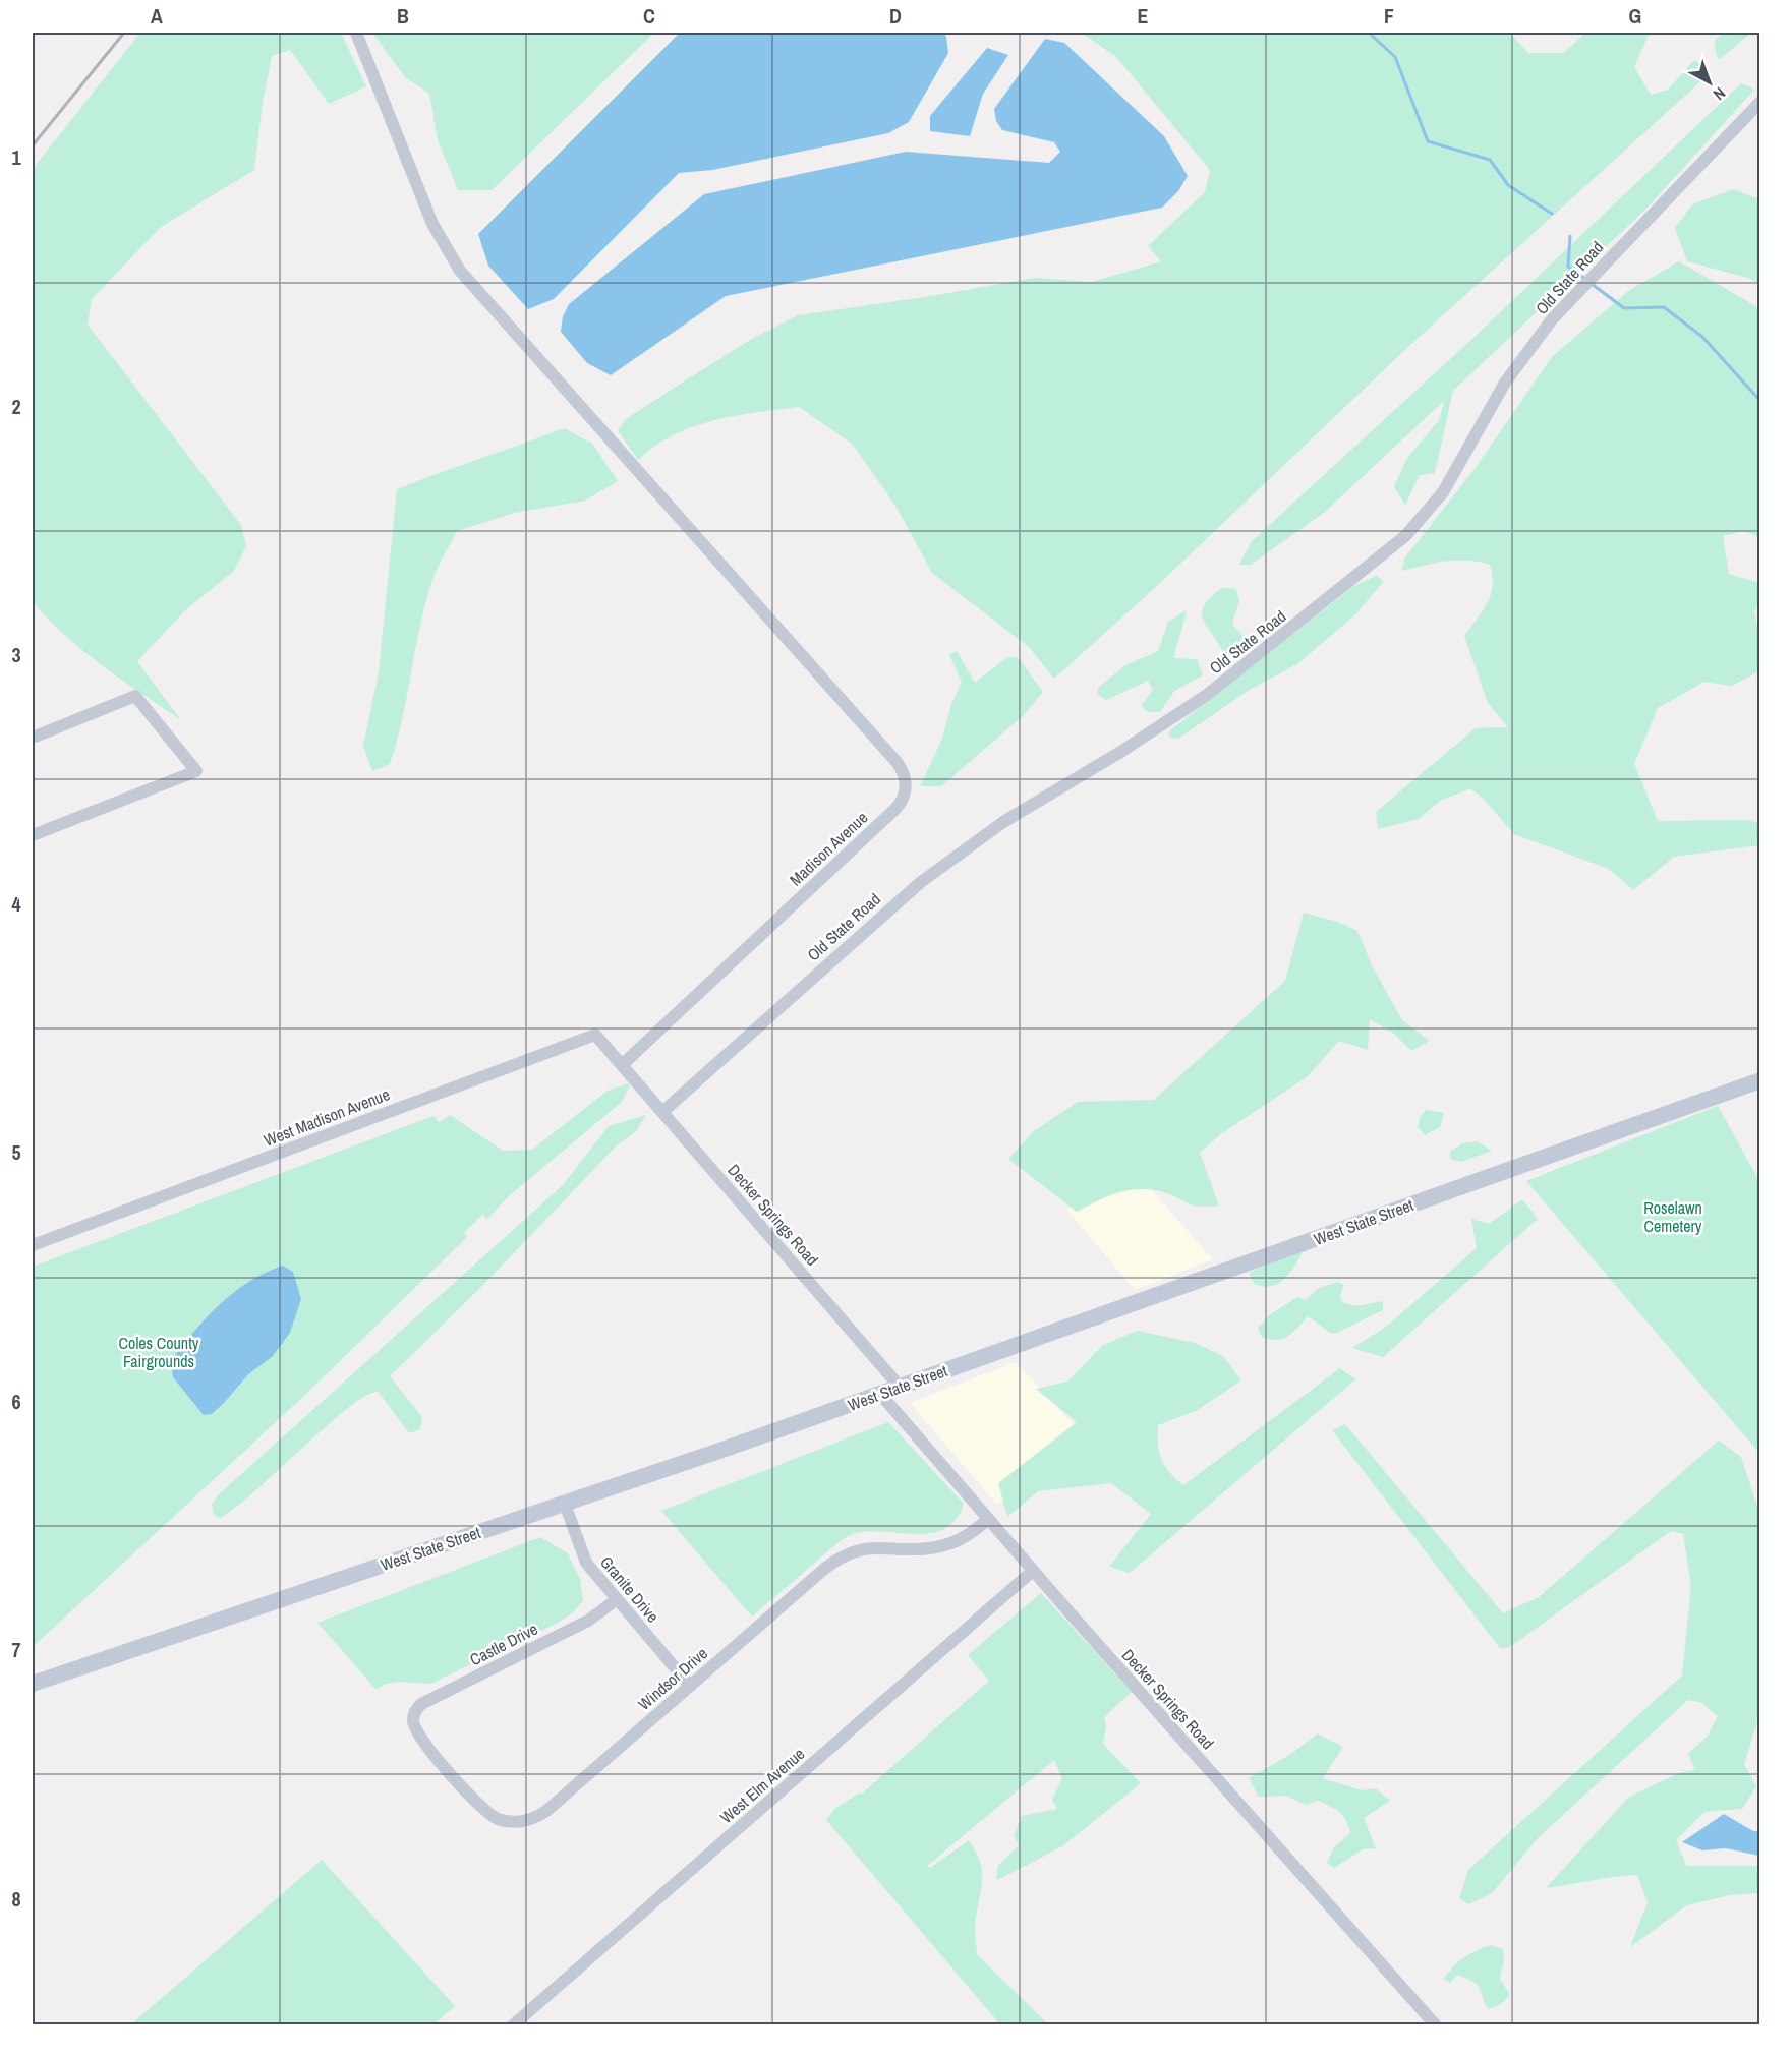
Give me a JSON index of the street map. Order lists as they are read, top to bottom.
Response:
{
  "streets": {
    "street": [
      "Old State Road",
      "Madison Avenue",
      "West Madison Avenue",
      "Decker Springs Road",
      "West State Street",
      "Granite Drive",
      "Castle Drive",
      "Windsor Drive",
      "West Elm Avenue"
    ]
  },
  "crossings": [
    ["Old State Road", "Decker Springs Road"],
    ["Madison Avenue", "West Madison Avenue"],
    ["Madison Avenue", "Decker Springs Road"],
    ["West Madison Avenue", "Decker Springs Road"],
    ["Decker Springs Road", "West State Street"],
    ["Decker Springs Road", "Windsor Drive"],
    ["Decker Springs Road", "West Elm Avenue"],
    ["West State Street", "Granite Drive"],
    ["Granite Drive", "Castle Drive"],
    ["Granite Drive", "Windsor Drive"],
    ["Castle Drive", "Windsor Drive"]
  ],
  "parks": ["Roselawn Cemetery", "Coles County Fairgrounds"],
  "north": "bottom right",
  "grid": {
    "columns": [
      "A",
      "B",
      "C",
      "D",
      "E",
      "F",
      "G"
    ],
    "rows": [
      "1",
      "2",
      "3",
      "4",
      "5",
      "6",
      "7",
      "8"
    ]
  }
}
